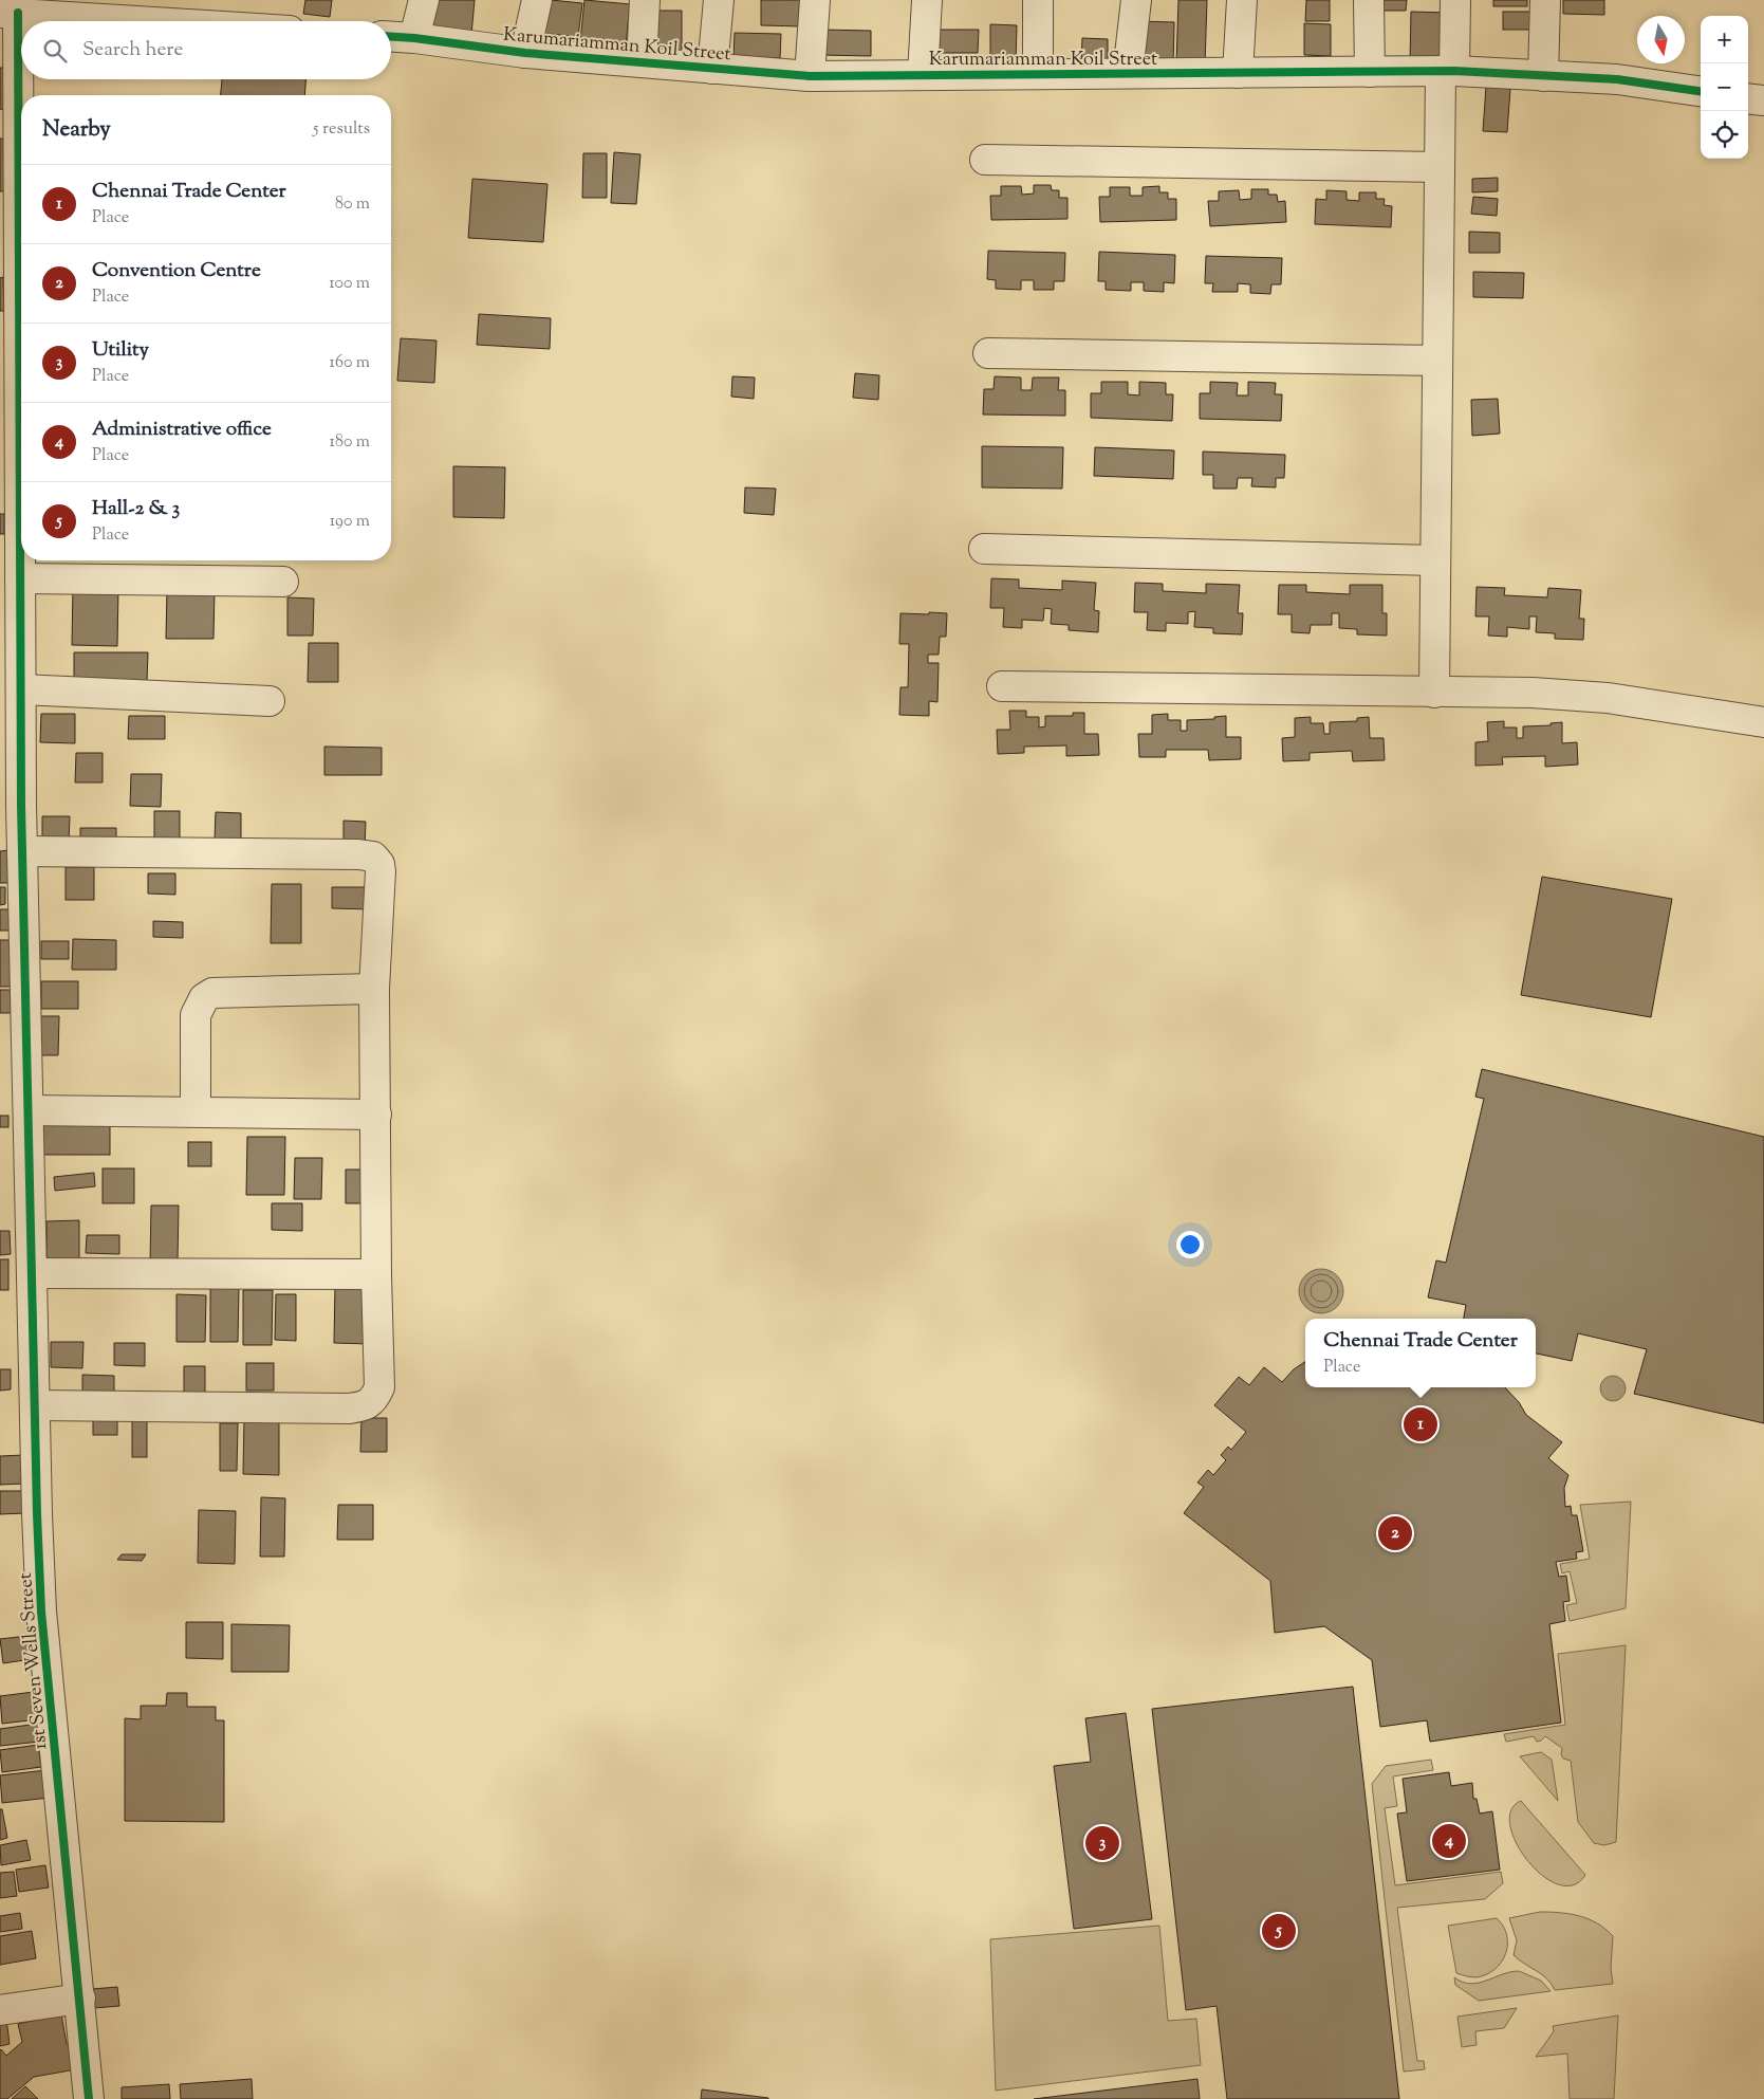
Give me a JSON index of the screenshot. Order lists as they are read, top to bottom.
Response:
{
  "streets": {
    "street": ["Karumariamman Koil Street", "1st Seven Wells Street"]
  },
  "north": "bottom",
  "page": {
    "map_buttons": ["+", "−"],
    "search": "Search here",
    "heading": ["Nearby", "5 results"],
    "list": [
      {
        "mark": "1",
        "name": "Chennai Trade Center",
        "note": "Place",
        "value": "80 m"
      },
      {
        "mark": "2",
        "name": "Convention Centre",
        "note": "Place",
        "value": "100 m"
      },
      {
        "mark": "3",
        "name": "Utility",
        "note": "Place",
        "value": "160 m"
      },
      {
        "mark": "4",
        "name": "Administrative office",
        "note": "Place",
        "value": "180 m"
      },
      {
        "mark": "5",
        "name": "Hall-2 & 3",
        "note": "Place",
        "value": "190 m"
      }
    ],
    "popup": ["Chennai Trade Center", "Place"],
    "pins": [
      "1",
      "2",
      "4",
      "3",
      "5"
    ]
  }
}
